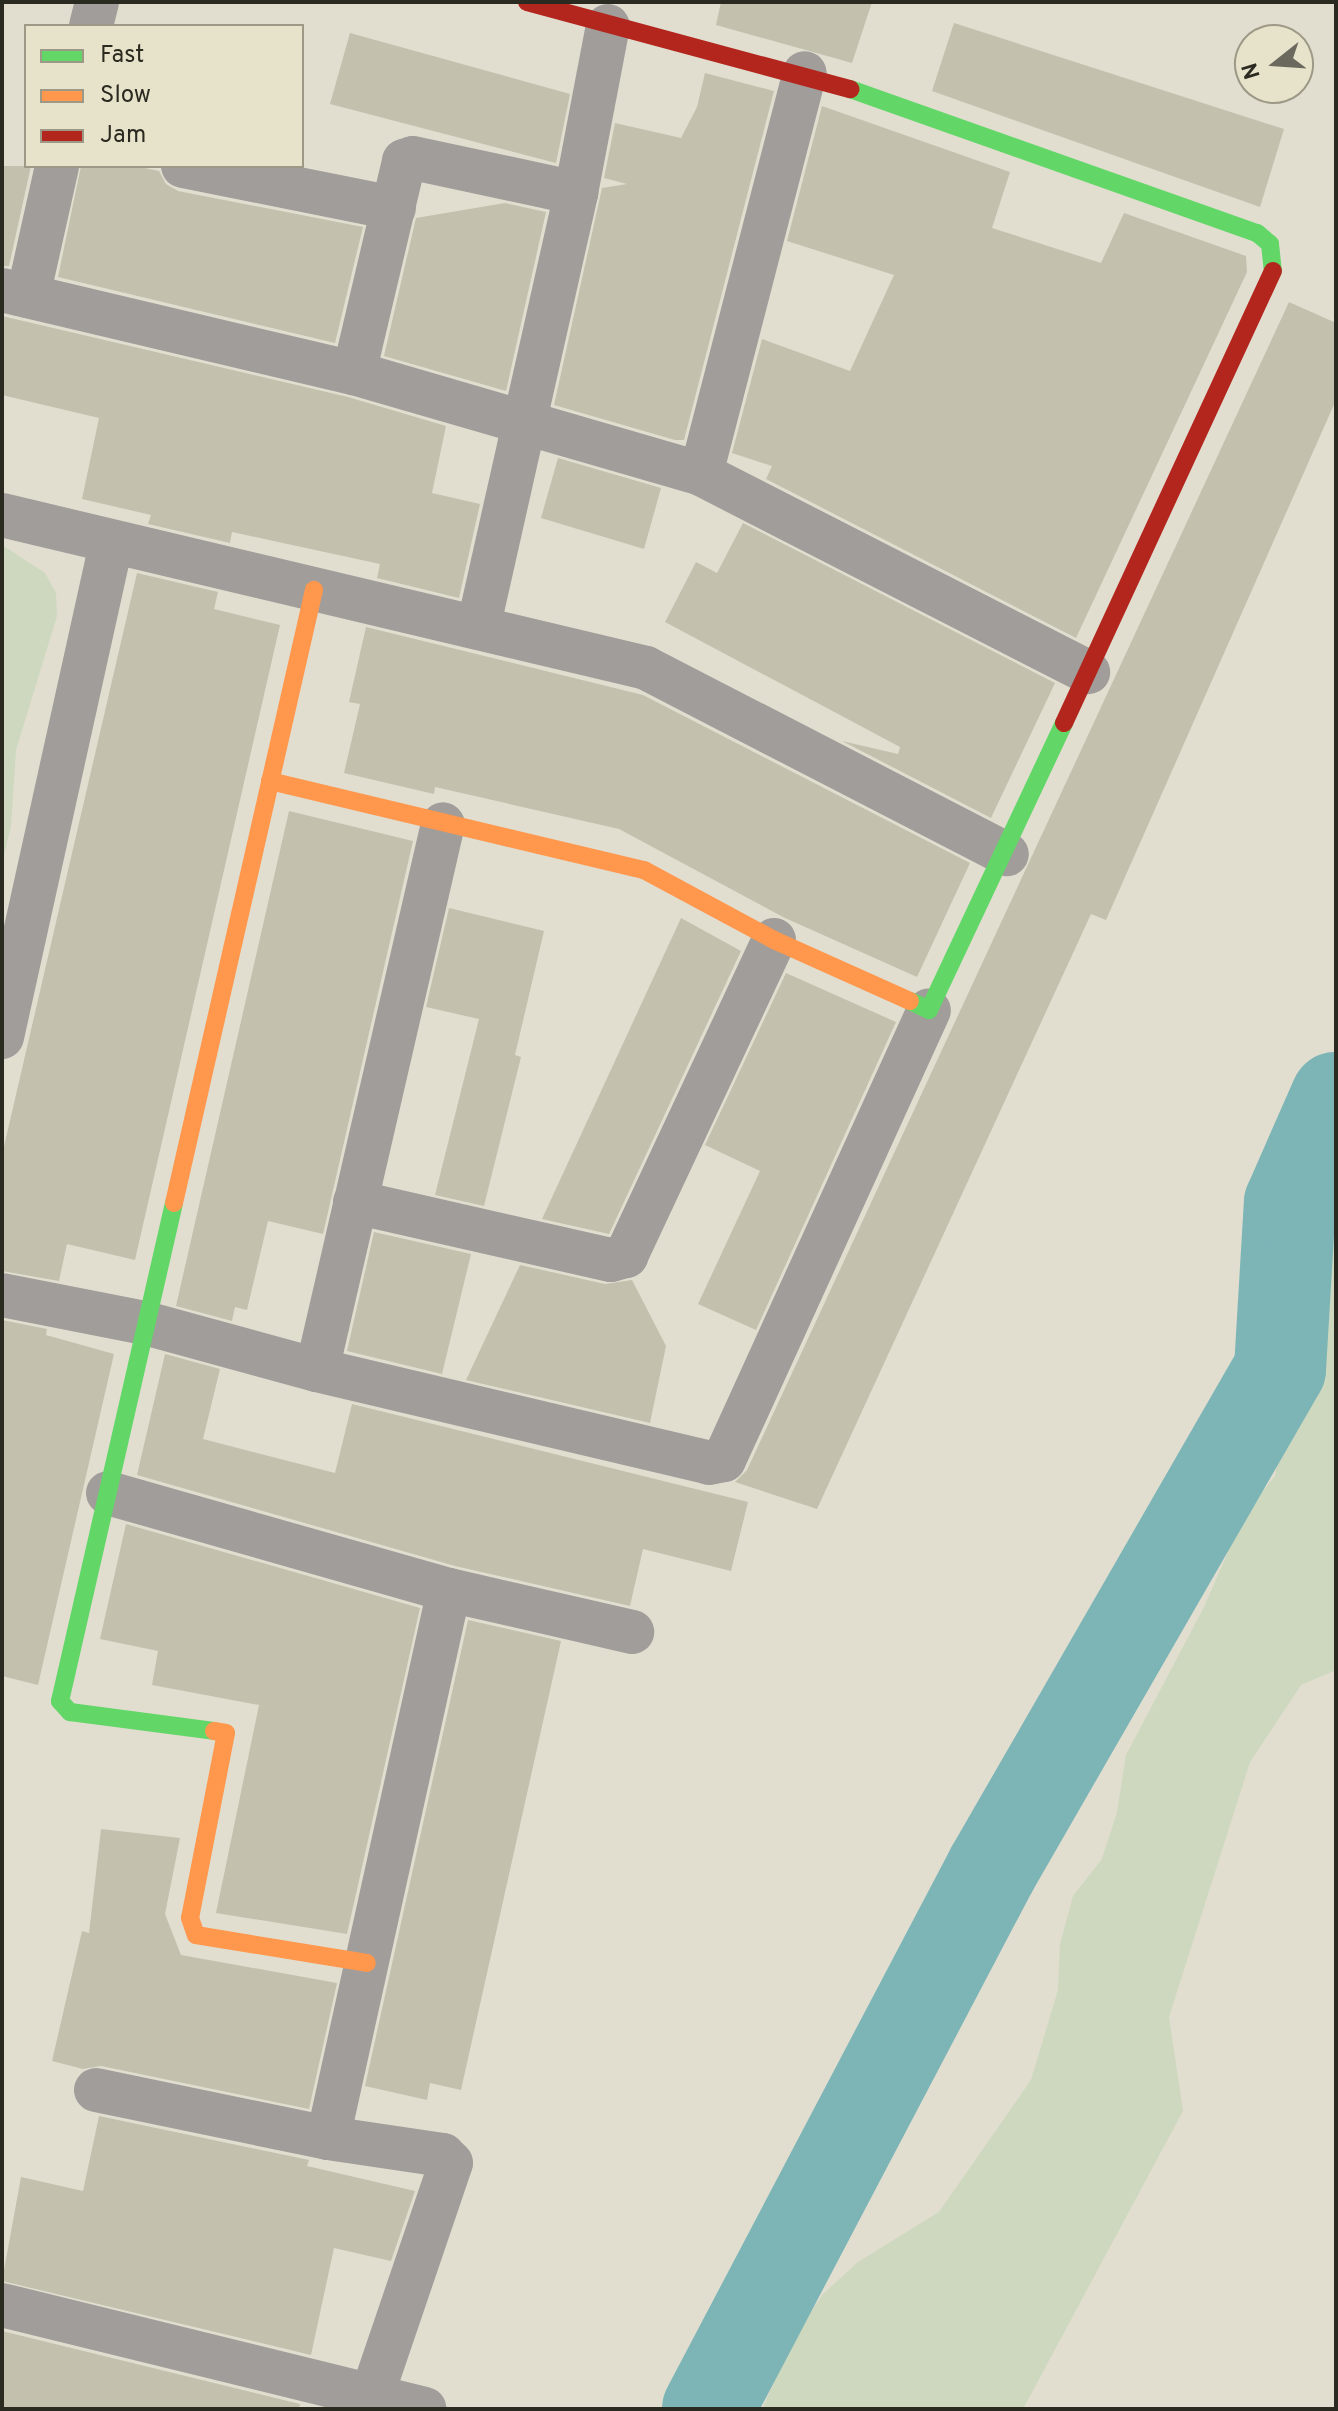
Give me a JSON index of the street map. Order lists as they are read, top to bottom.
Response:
{
  "legend": ["Fast", "Slow", "Jam"],
  "north": "left"
}
